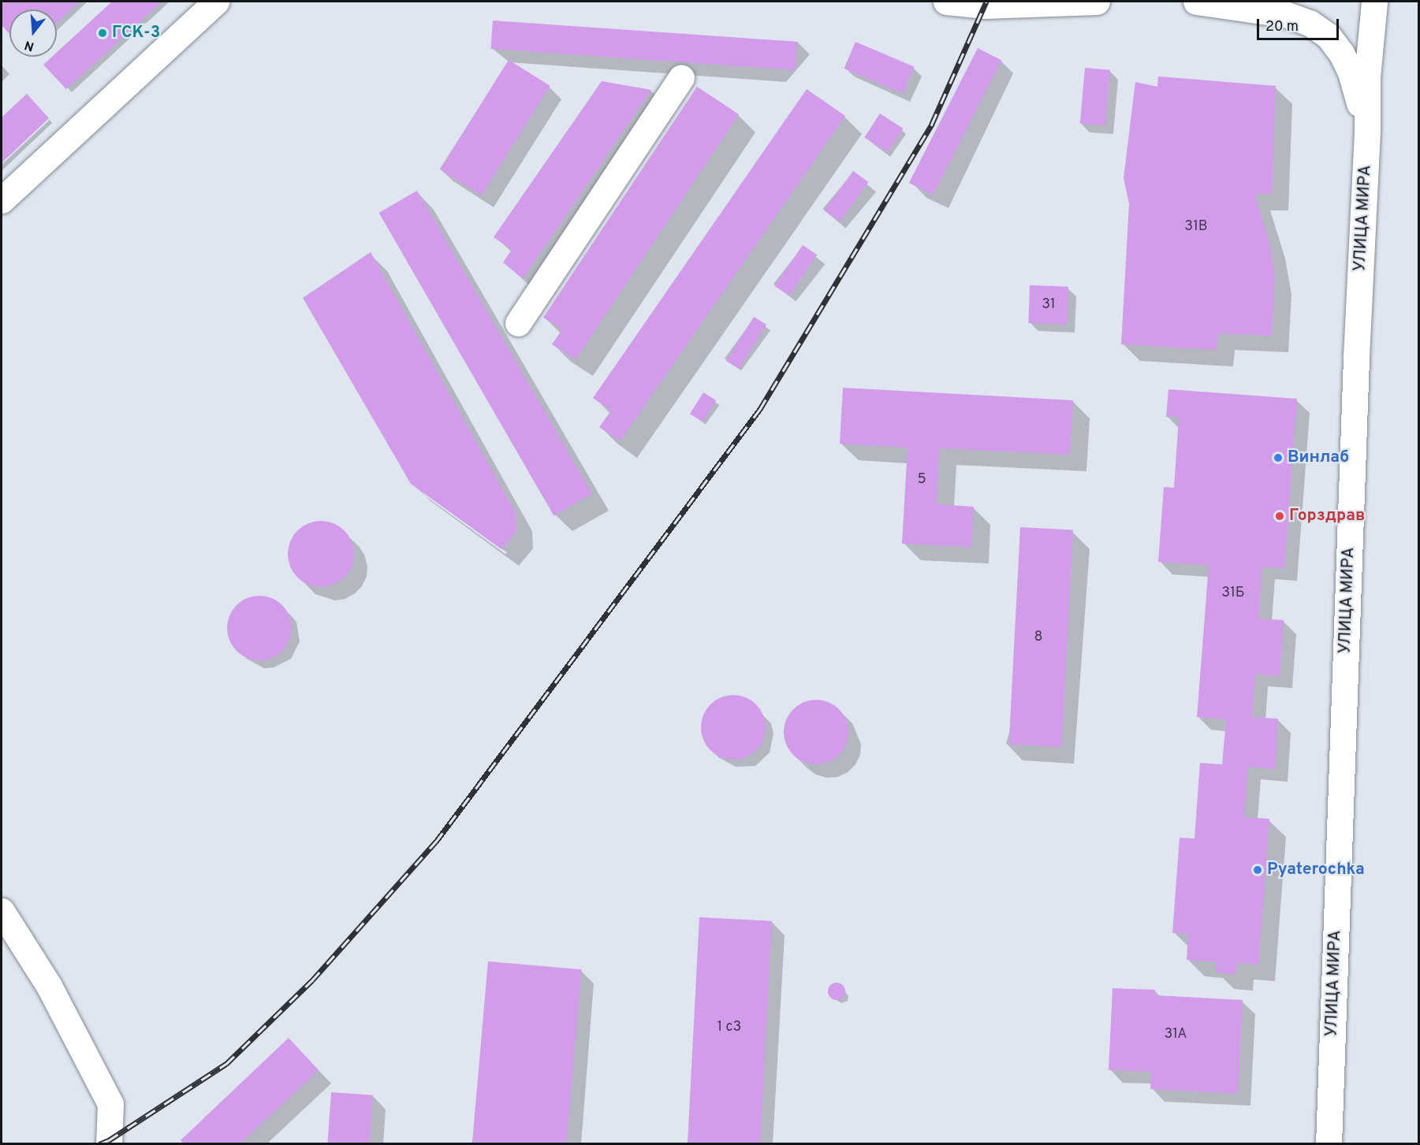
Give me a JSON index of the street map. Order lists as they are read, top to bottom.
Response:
{
  "streets": {
    "main road": ["УЛИЦА МИРА"]
  },
  "places": [
    "ГСК-3",
    "Винлаб",
    "Горздрав",
    "Pyaterochka"
  ],
  "house_numbers": [
    "31В",
    "31",
    "5",
    "31Б",
    "8",
    "1 с3",
    "31А"
  ],
  "scale_bar": "20 m",
  "north": "bottom"
}
